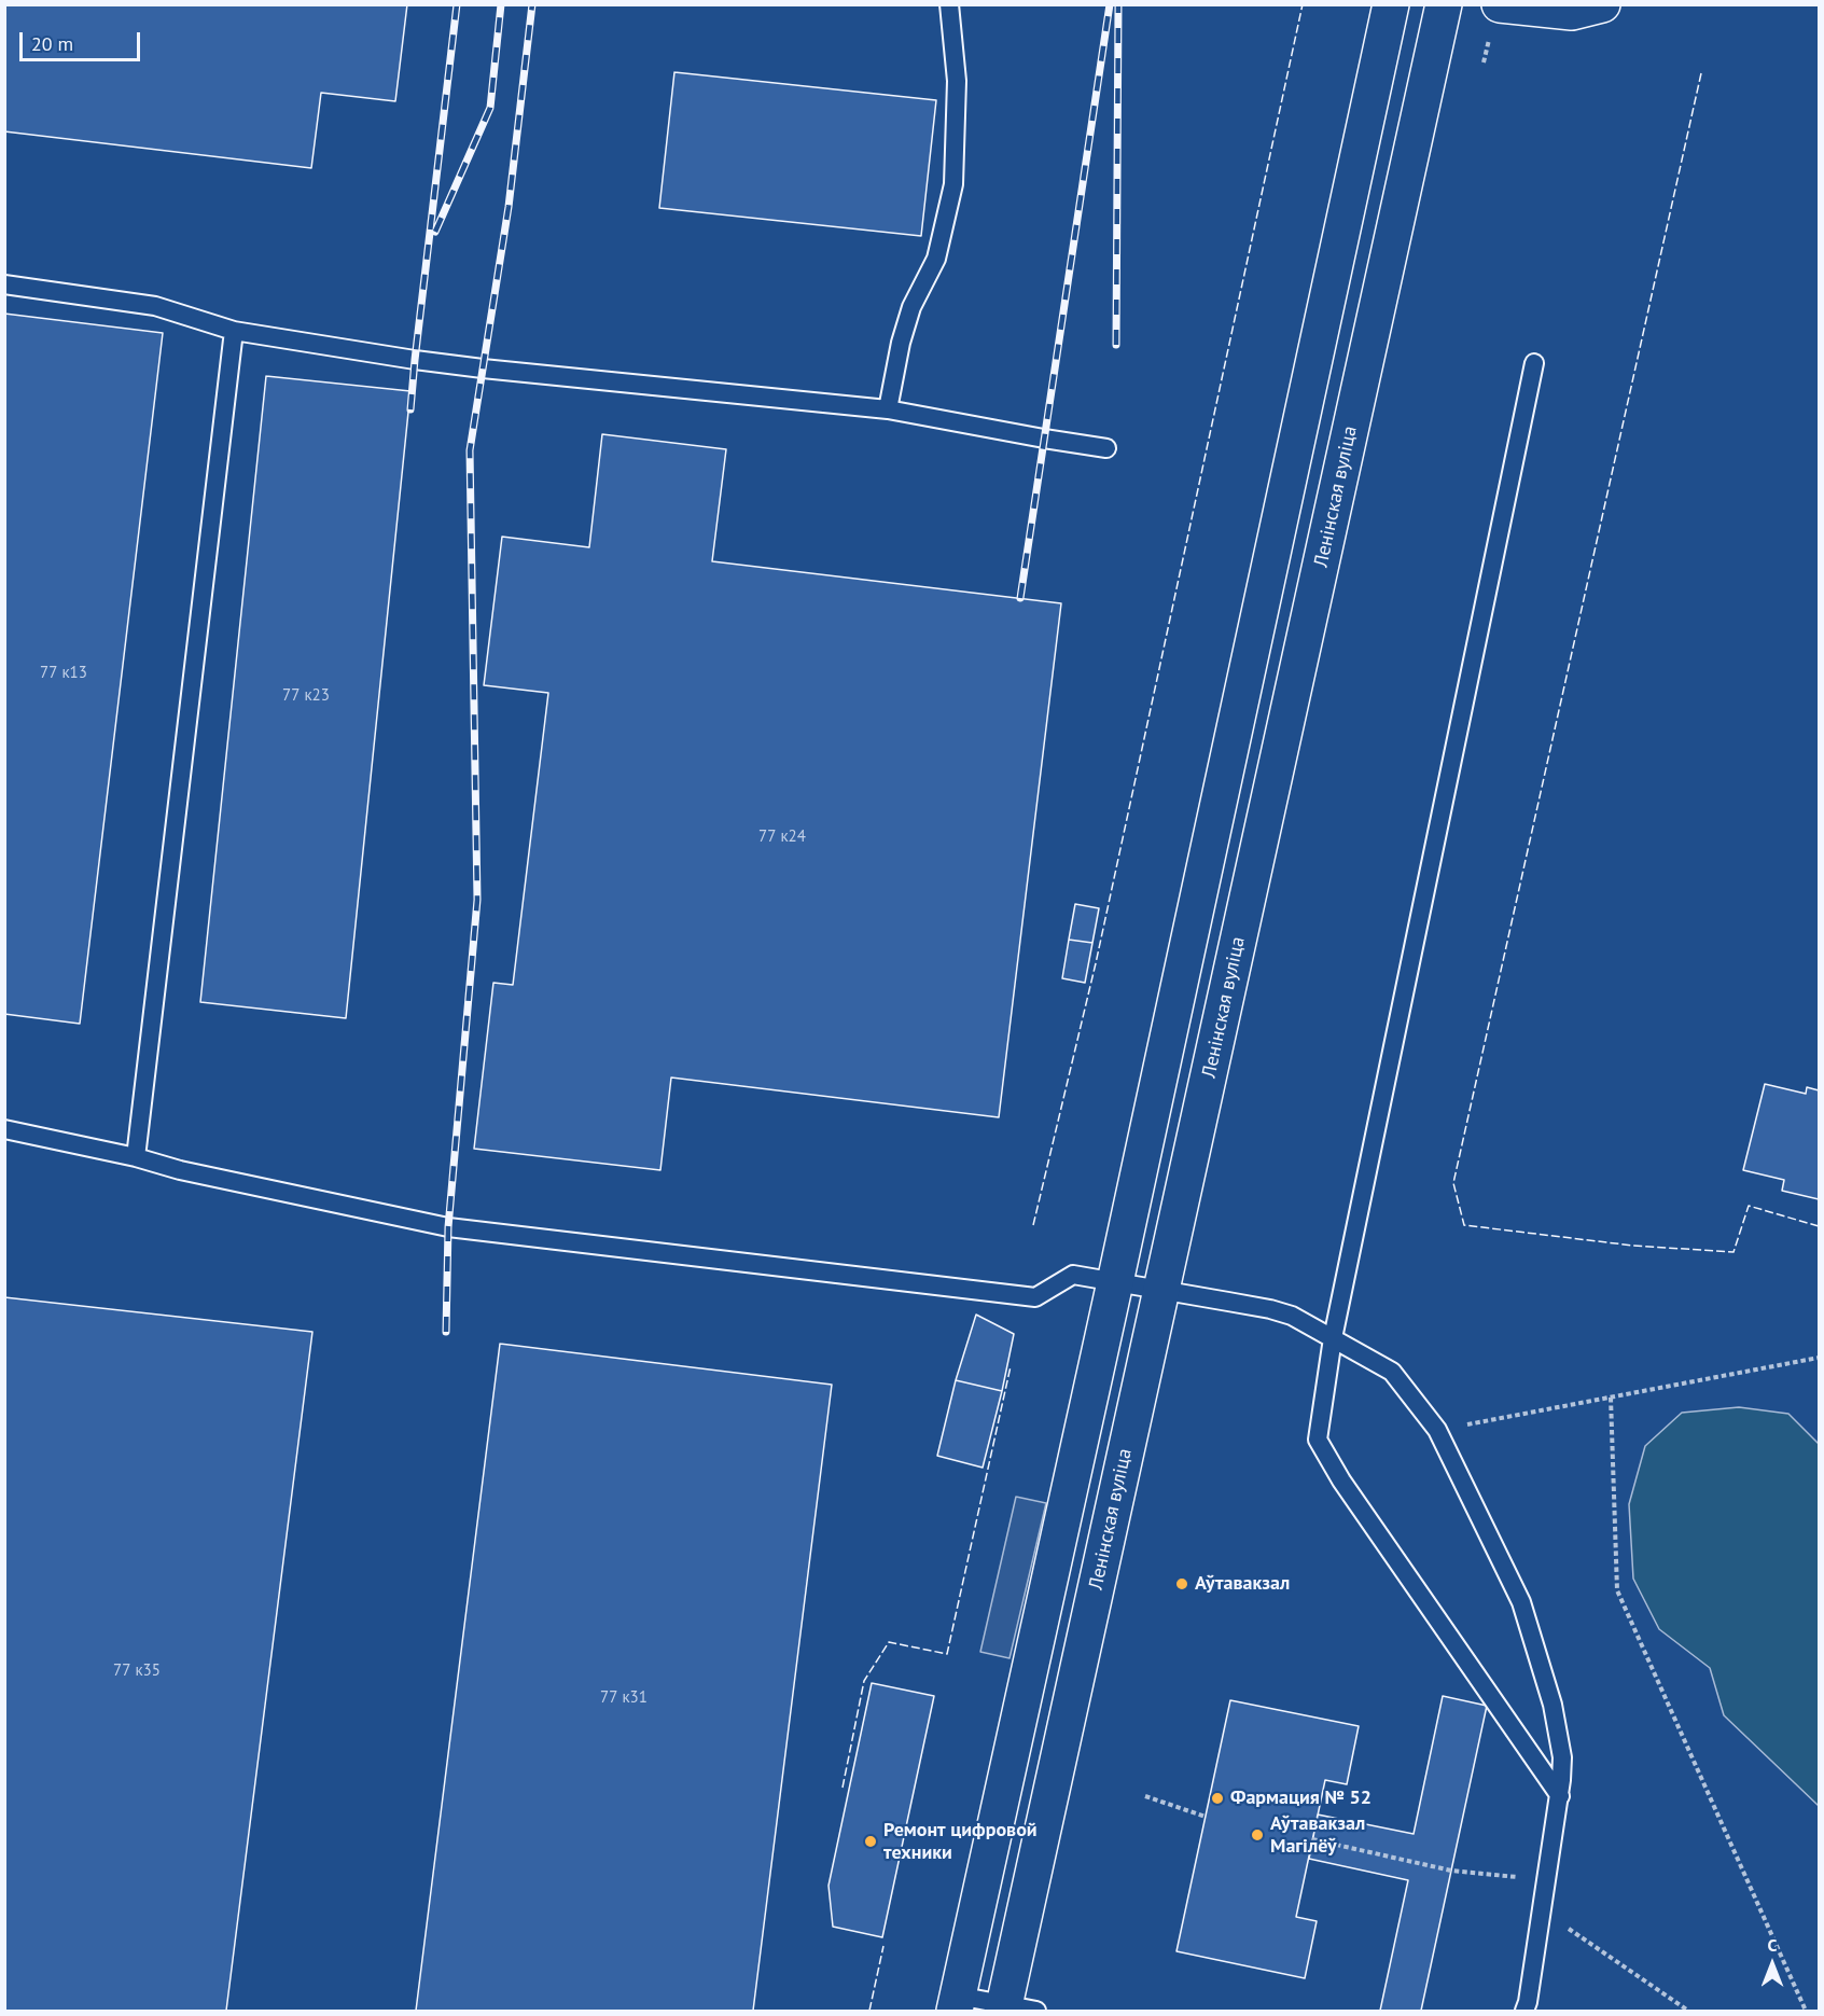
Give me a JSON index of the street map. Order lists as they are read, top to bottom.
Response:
{
  "streets": {
    "main road": ["Ленінская вуліца"]
  },
  "places": [
    "Аўтавакзал",
    "Фармация № 52",
    "Аўтавакзал Магілёў",
    "Ремонт цифровой техники"
  ],
  "house_numbers": [
    "77 к13",
    "77 к23",
    "77 к24",
    "77 к35",
    "77 к31"
  ],
  "scale_bar": "20 m",
  "north": "top"
}
